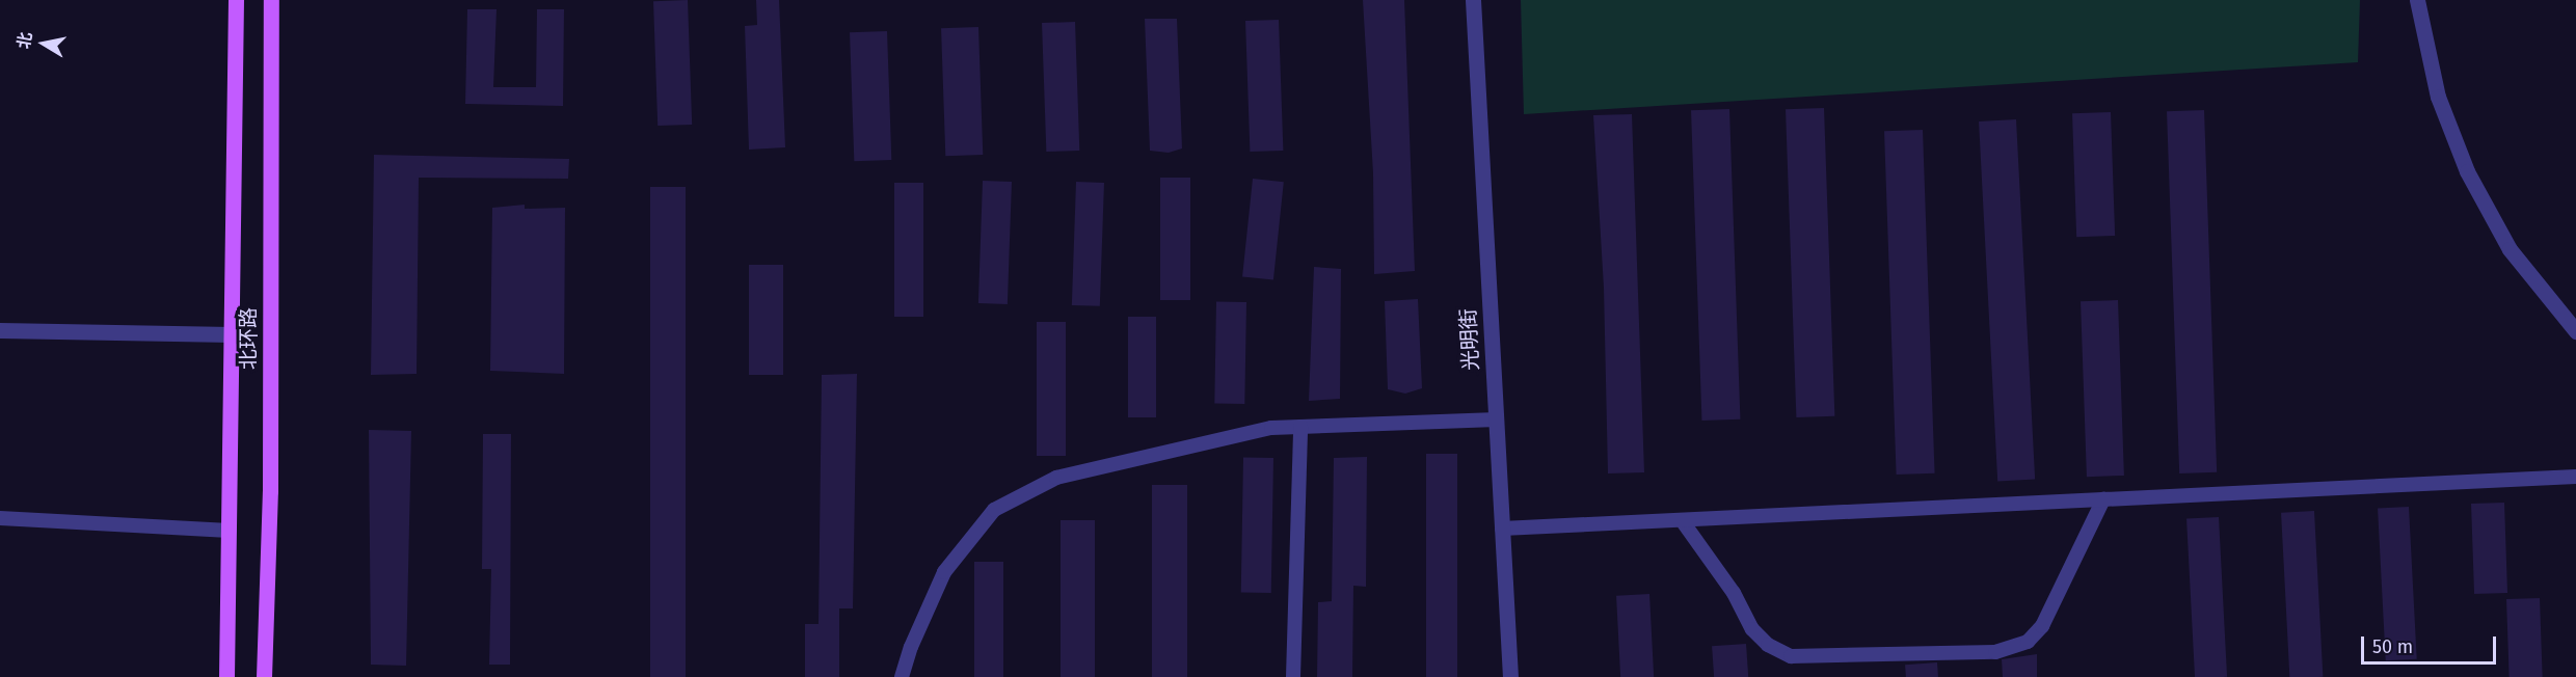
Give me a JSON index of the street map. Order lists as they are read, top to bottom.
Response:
{
  "streets": {
    "main road": ["北环路"],
    "street": ["光明街"]
  },
  "scale_bar": "50 m",
  "north": "left"
}
